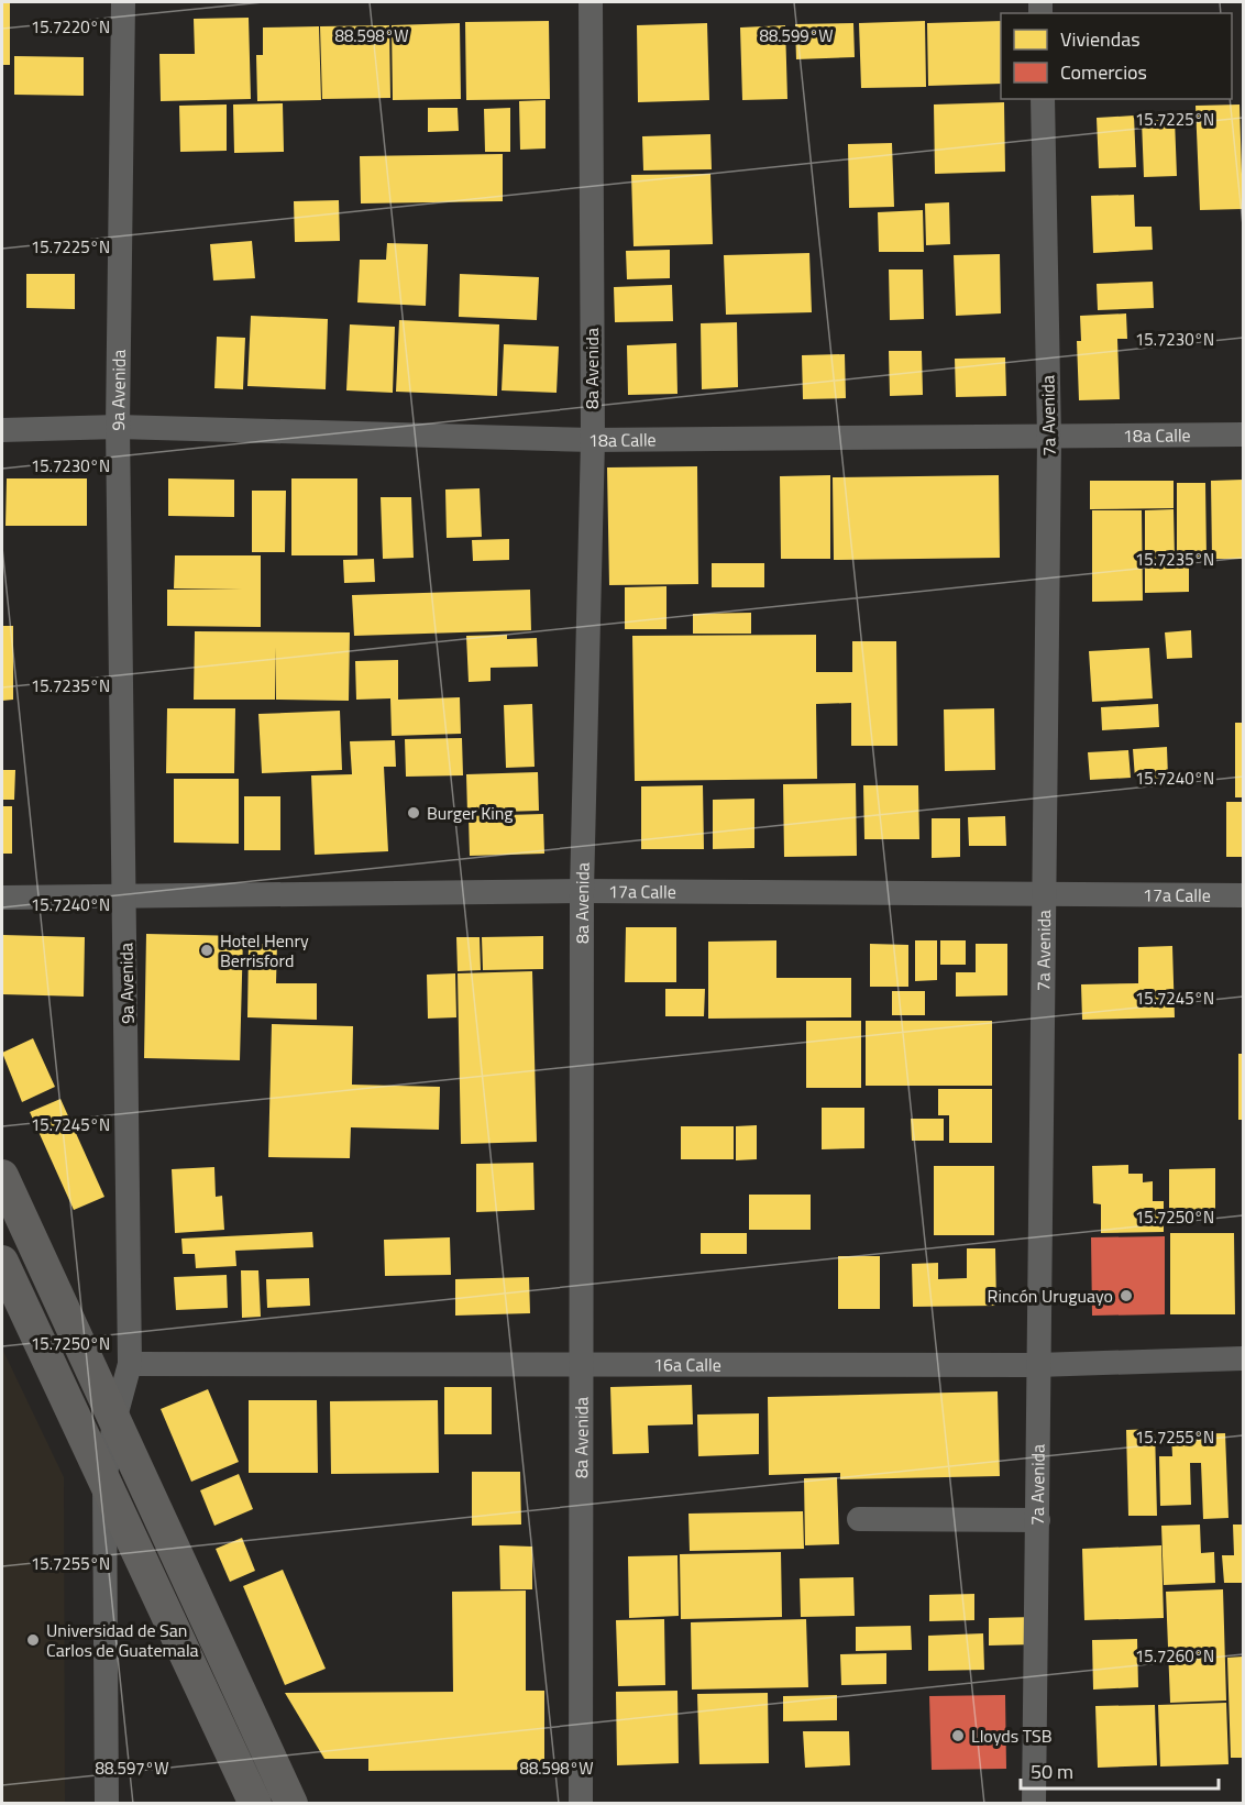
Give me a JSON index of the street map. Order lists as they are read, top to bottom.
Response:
{
  "streets": {
    "street": [
      "8a Avenida",
      "9a Avenida",
      "7a Avenida",
      "18a Calle",
      "17a Calle",
      "16a Calle"
    ]
  },
  "crossings": [
    ["8a Avenida", "18a Calle"],
    ["8a Avenida", "17a Calle"],
    ["8a Avenida", "16a Calle"],
    ["9a Avenida", "18a Calle"],
    ["9a Avenida", "17a Calle"],
    ["9a Avenida", "16a Calle"],
    ["7a Avenida", "18a Calle"],
    ["7a Avenida", "17a Calle"],
    ["7a Avenida", "16a Calle"]
  ],
  "places": [
    "Burger King",
    "Hotel Henry Berrisford",
    "Rincón Uruguayo",
    "Universidad de San Carlos de Guatemala",
    "Lloyds TSB"
  ],
  "legend": ["Viviendas", "Comercios"],
  "scale_bar": "50 m",
  "coordinates": [
    "15.7220°N",
    "88.598°W",
    "88.599°W",
    "15.7225°N",
    "15.7230°N",
    "15.7235°N",
    "15.7240°N",
    "15.7245°N",
    "15.7250°N",
    "15.7255°N",
    "15.7260°N",
    "88.597°W"
  ]
}
